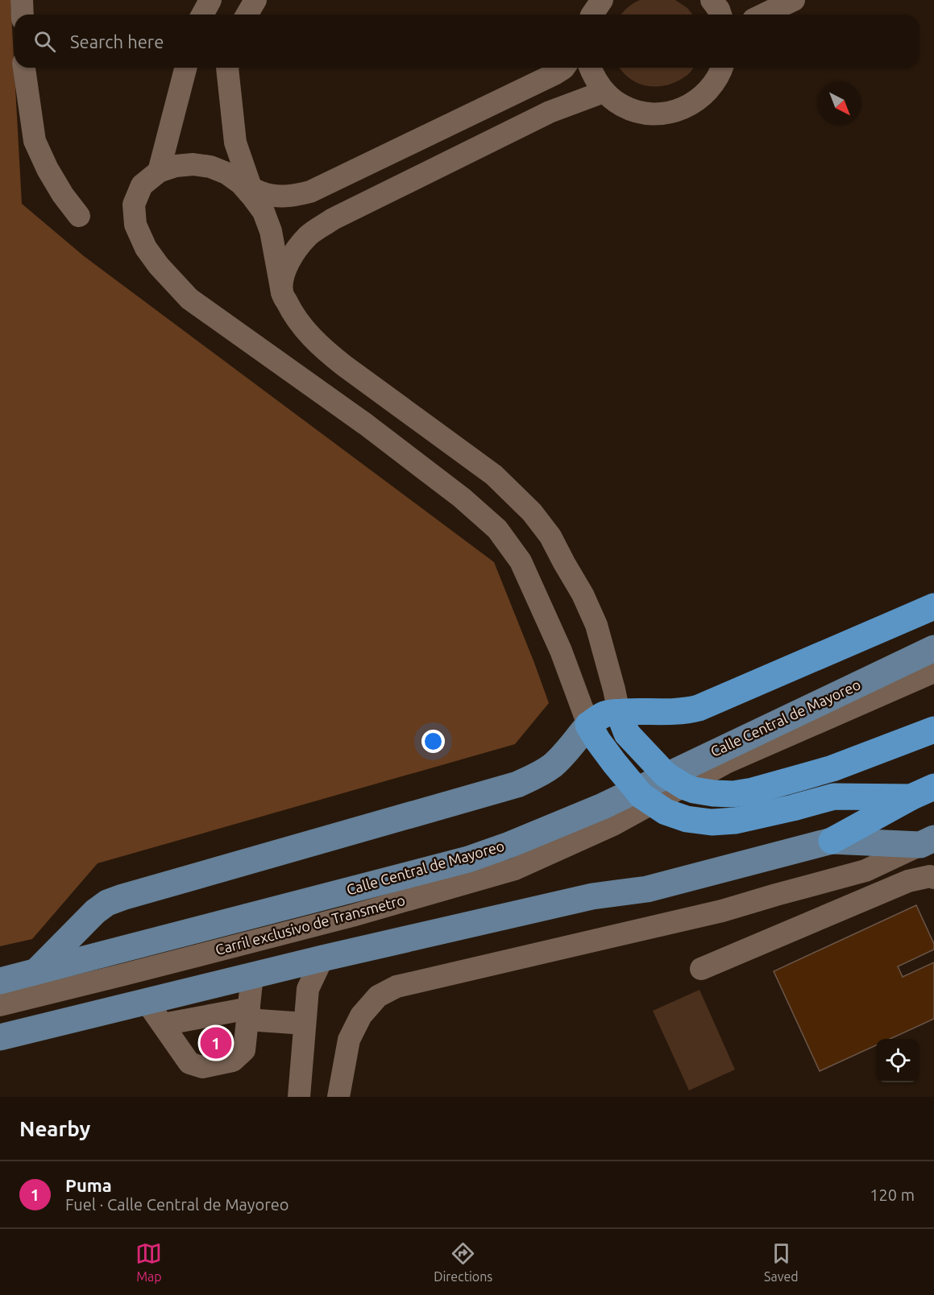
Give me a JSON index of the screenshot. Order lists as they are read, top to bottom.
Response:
{
  "streets": {
    "main road": ["Calle Central de Mayoreo"],
    "street": ["Carril exclusivo de Transmetro"]
  },
  "north": "bottom right",
  "page": {
    "search": "Search here",
    "pins": "1",
    "heading": "Nearby",
    "list": [
      {
        "mark": "1",
        "name": "Puma",
        "note": "Fuel · Calle Central de Mayoreo",
        "value": "120 m"
      }
    ],
    "nav": ["Map", "Directions", "Saved"]
  }
}
